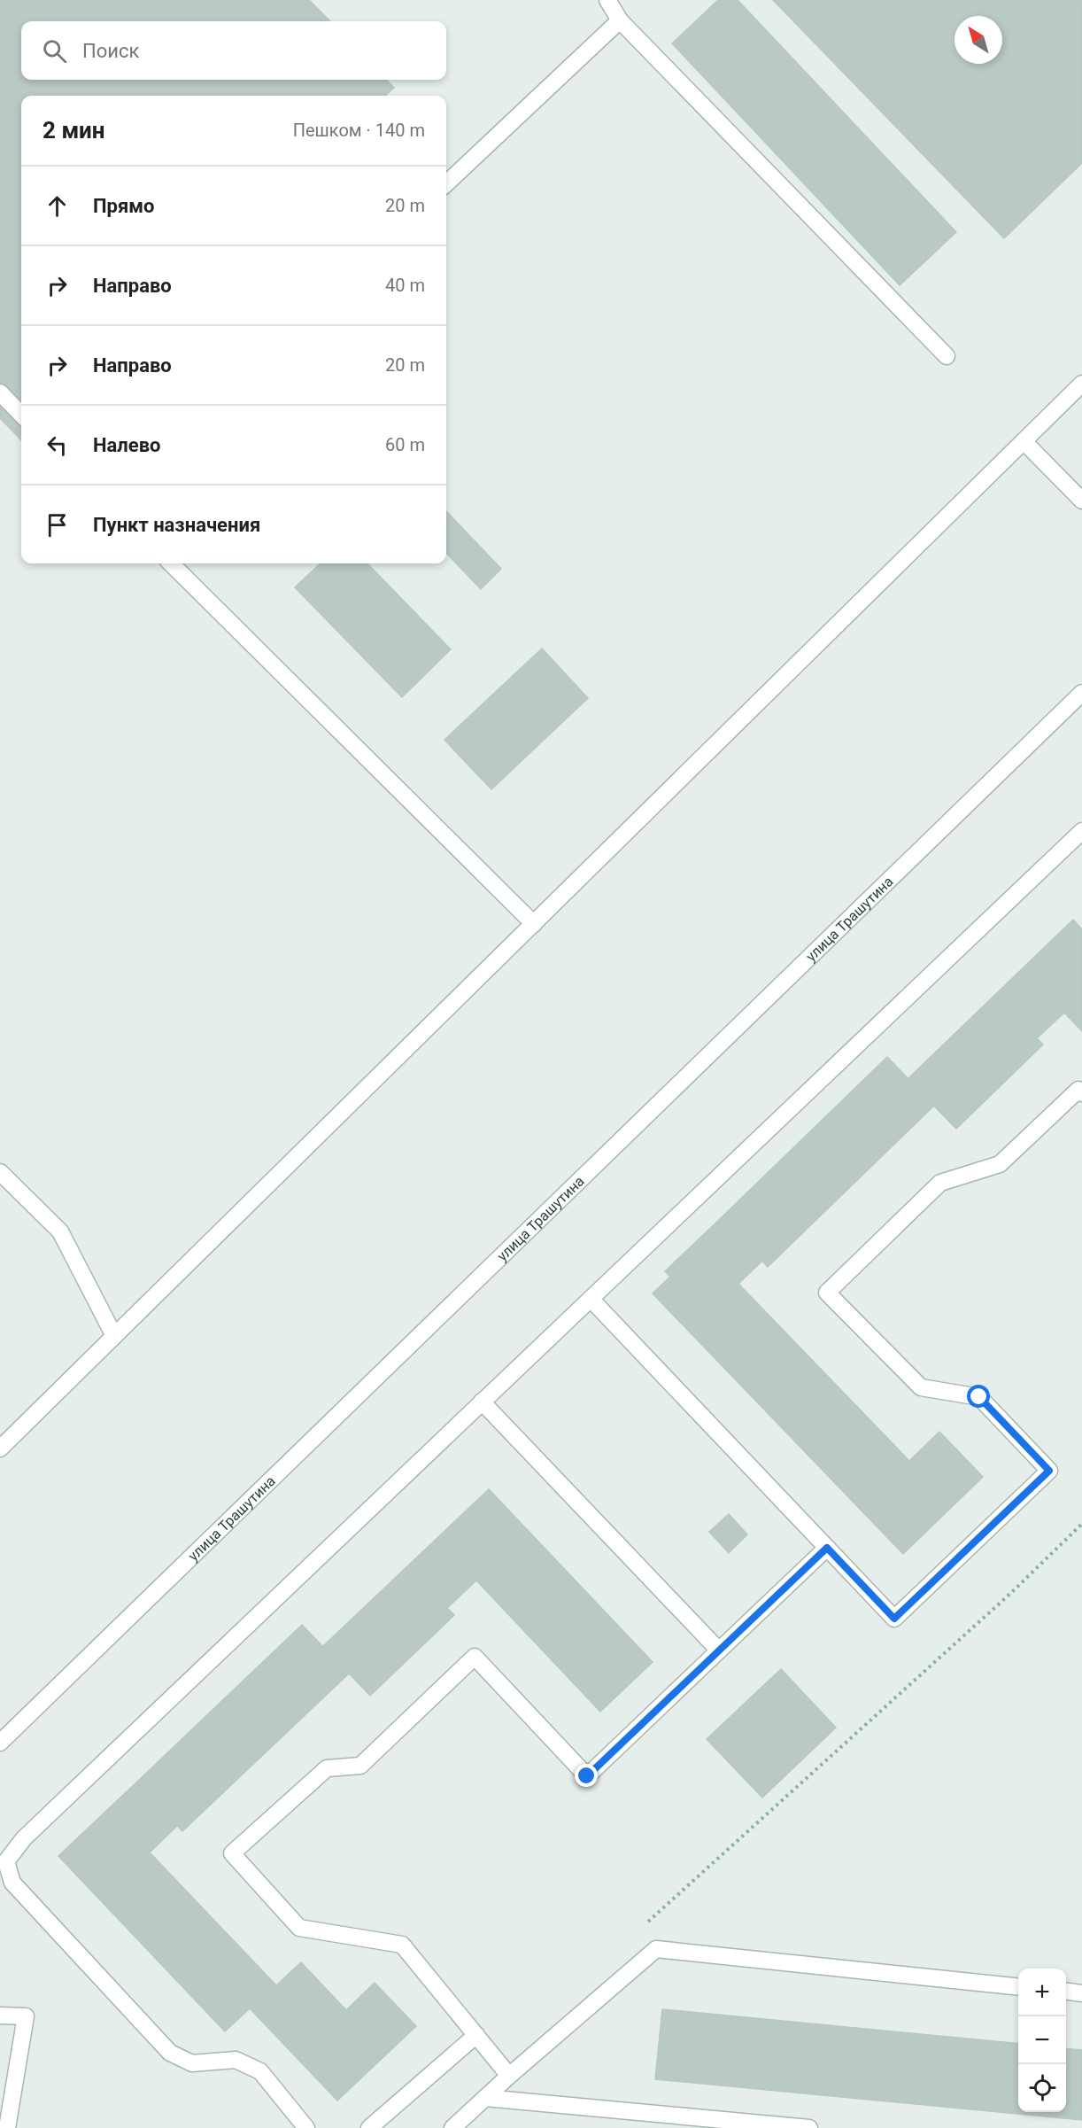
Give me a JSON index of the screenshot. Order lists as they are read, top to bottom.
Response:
{
  "streets": {
    "street": ["улица Трашутина"]
  },
  "north": "top left",
  "page": {
    "search": "Поиск",
    "heading": ["2 мин", "Пешком · 140 m"],
    "list": [
      ["Прямо", "20 m"],
      ["Направо", "40 m"],
      ["Направо", "20 m"],
      ["Налево", "60 m"],
      "Пункт назначения"
    ],
    "map_buttons": ["+", "−"]
  }
}
